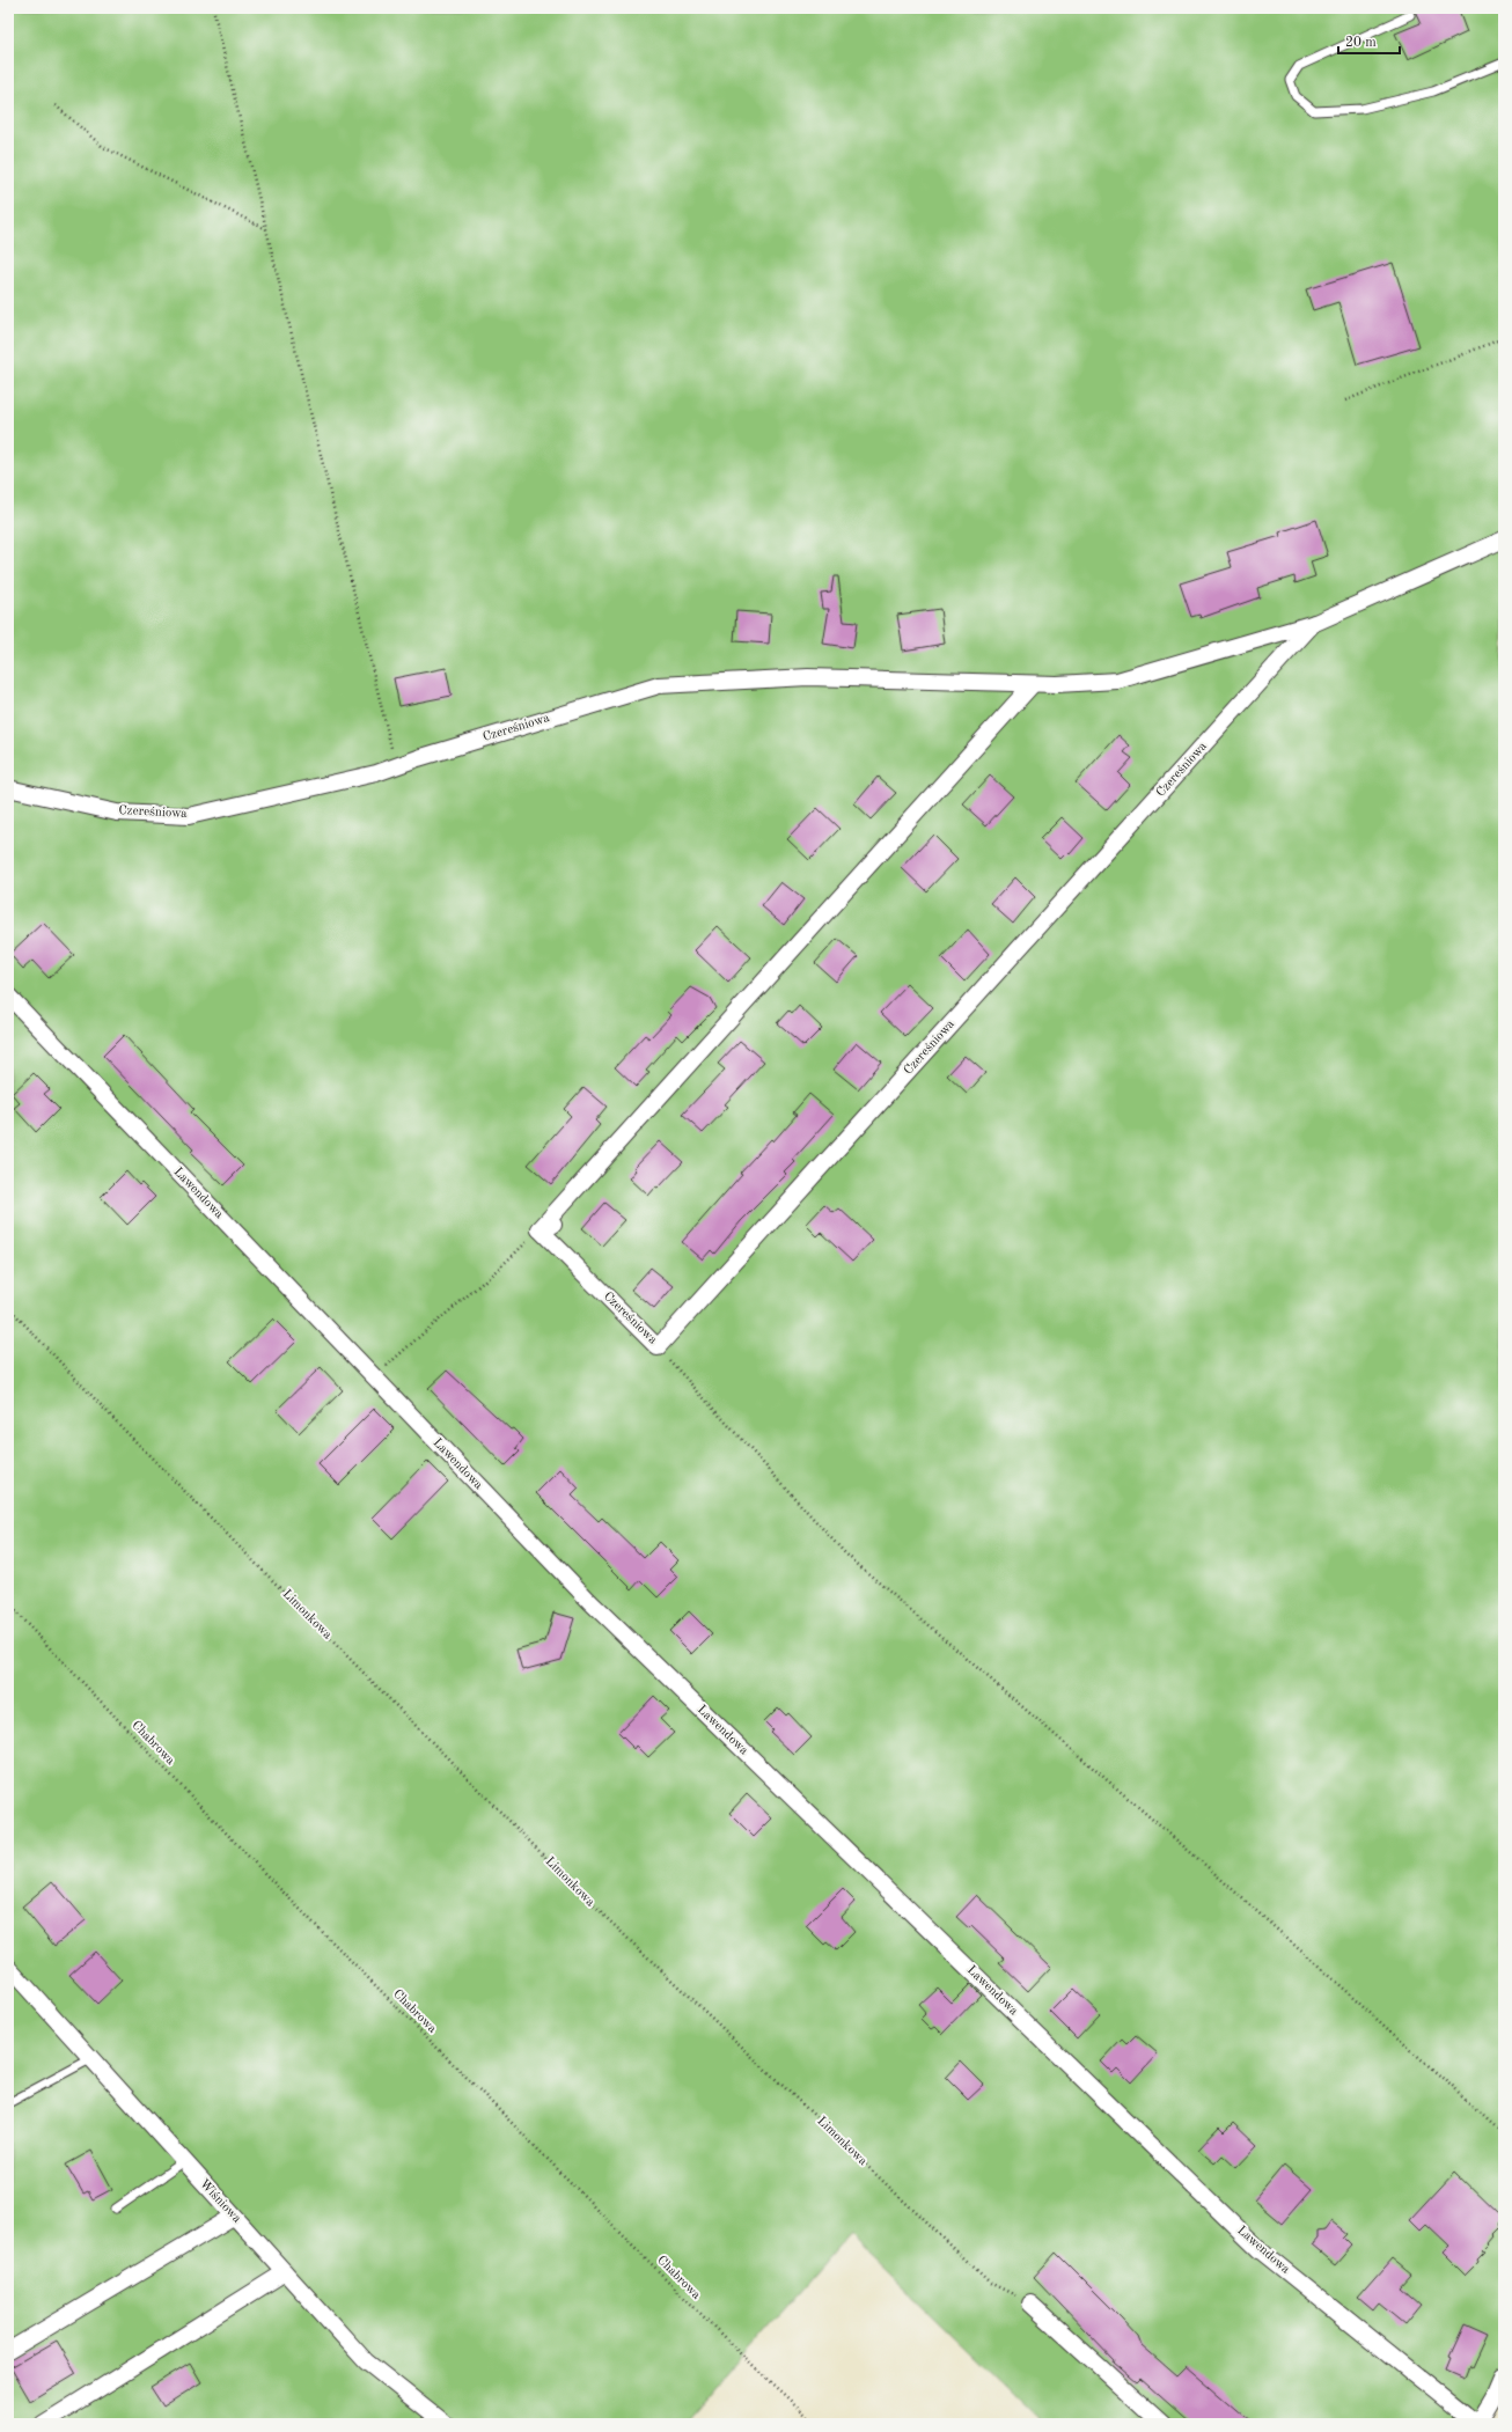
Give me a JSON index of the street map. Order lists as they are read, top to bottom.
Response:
{
  "streets": {
    "street": ["Czereśniowa", "Lawendowa", "Wiśniowa"],
    "path": ["Limonkowa", "Chabrowa"]
  },
  "scale_bar": "20 m"
}
